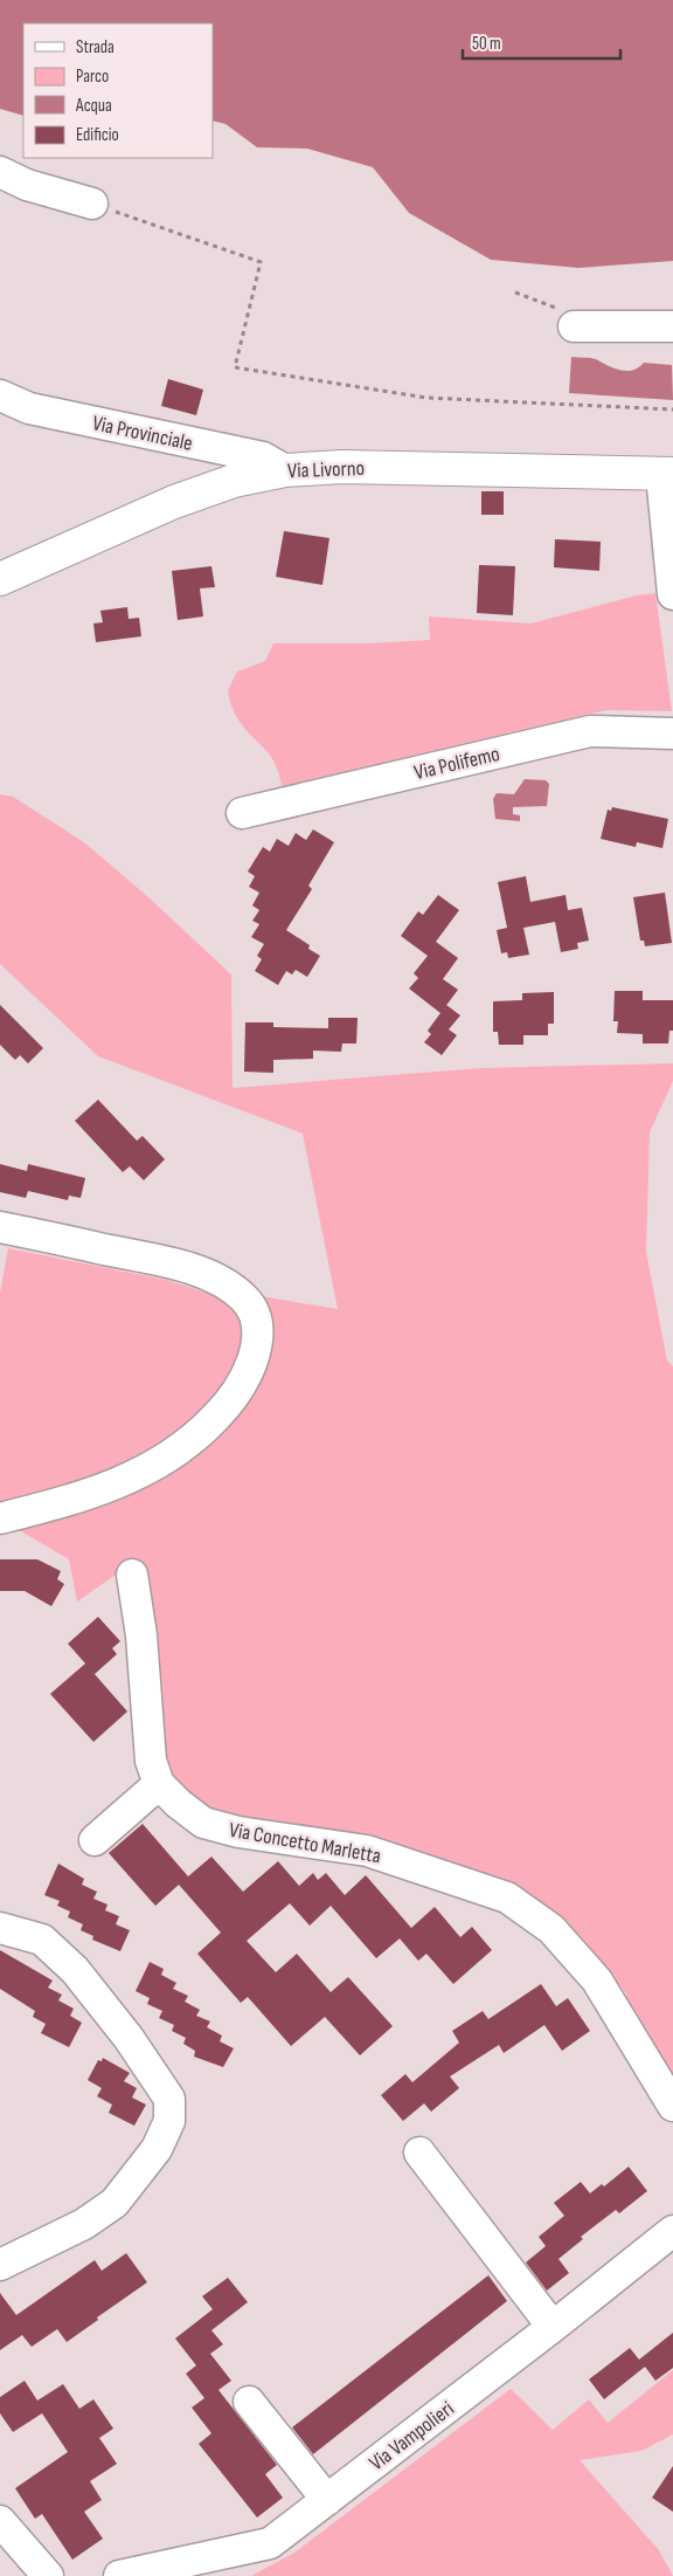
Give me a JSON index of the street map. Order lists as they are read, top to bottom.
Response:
{
  "streets": {
    "main road": ["Via Livorno"],
    "street": [
      "Via Provinciale",
      "Via Polifemo",
      "Via Concetto Marletta",
      "Via Vampolieri"
    ]
  },
  "crossings": [
    ["Via Provinciale", "Via Livorno"]
  ],
  "legend": [
    "Strada",
    "Parco",
    "Acqua",
    "Edificio"
  ],
  "scale_bar": "50 m"
}
